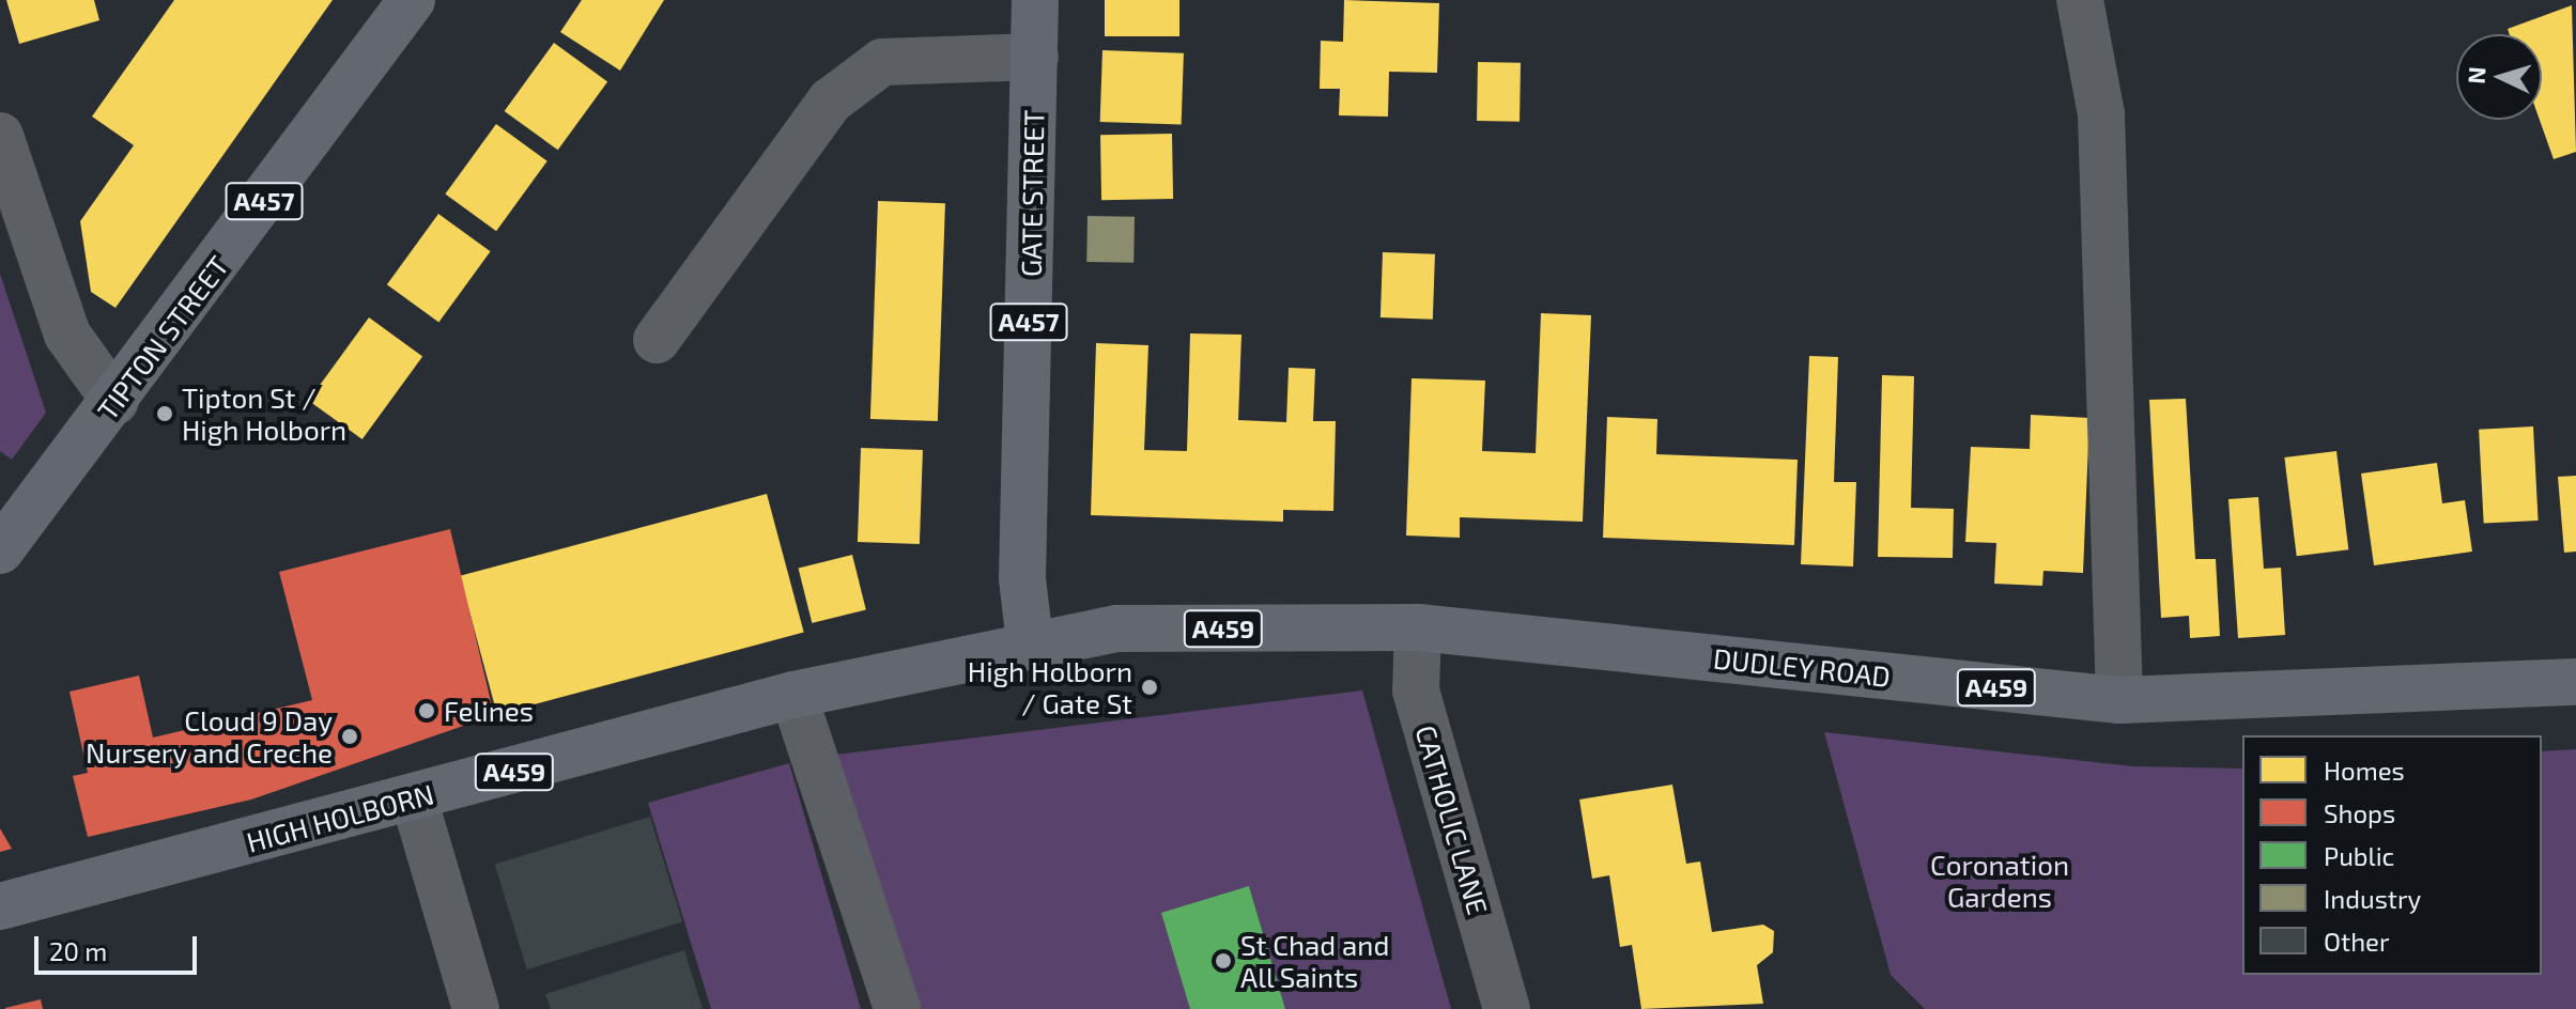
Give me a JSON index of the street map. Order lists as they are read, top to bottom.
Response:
{
  "streets": {
    "main road": [
      "GATE STREET",
      "A457",
      "TIPTON STREET",
      "A459",
      "DUDLEY ROAD",
      "HIGH HOLBORN"
    ],
    "street": ["CATHOLIC LANE"]
  },
  "crossings": [
    ["GATE STREET", "DUDLEY ROAD"],
    ["GATE STREET", "HIGH HOLBORN"],
    ["DUDLEY ROAD", "HIGH HOLBORN"],
    ["DUDLEY ROAD", "CATHOLIC LANE"]
  ],
  "parks": ["Coronation Gardens"],
  "places": [
    "Tipton St / High Holborn",
    "High Holborn / Gate St",
    "Felines",
    "Cloud 9 Day Nursery and Creche",
    "St Chad and All Saints"
  ],
  "legend": [
    "Homes",
    "Shops",
    "Public",
    "Industry",
    "Other"
  ],
  "scale_bar": "20 m",
  "north": "left"
}
